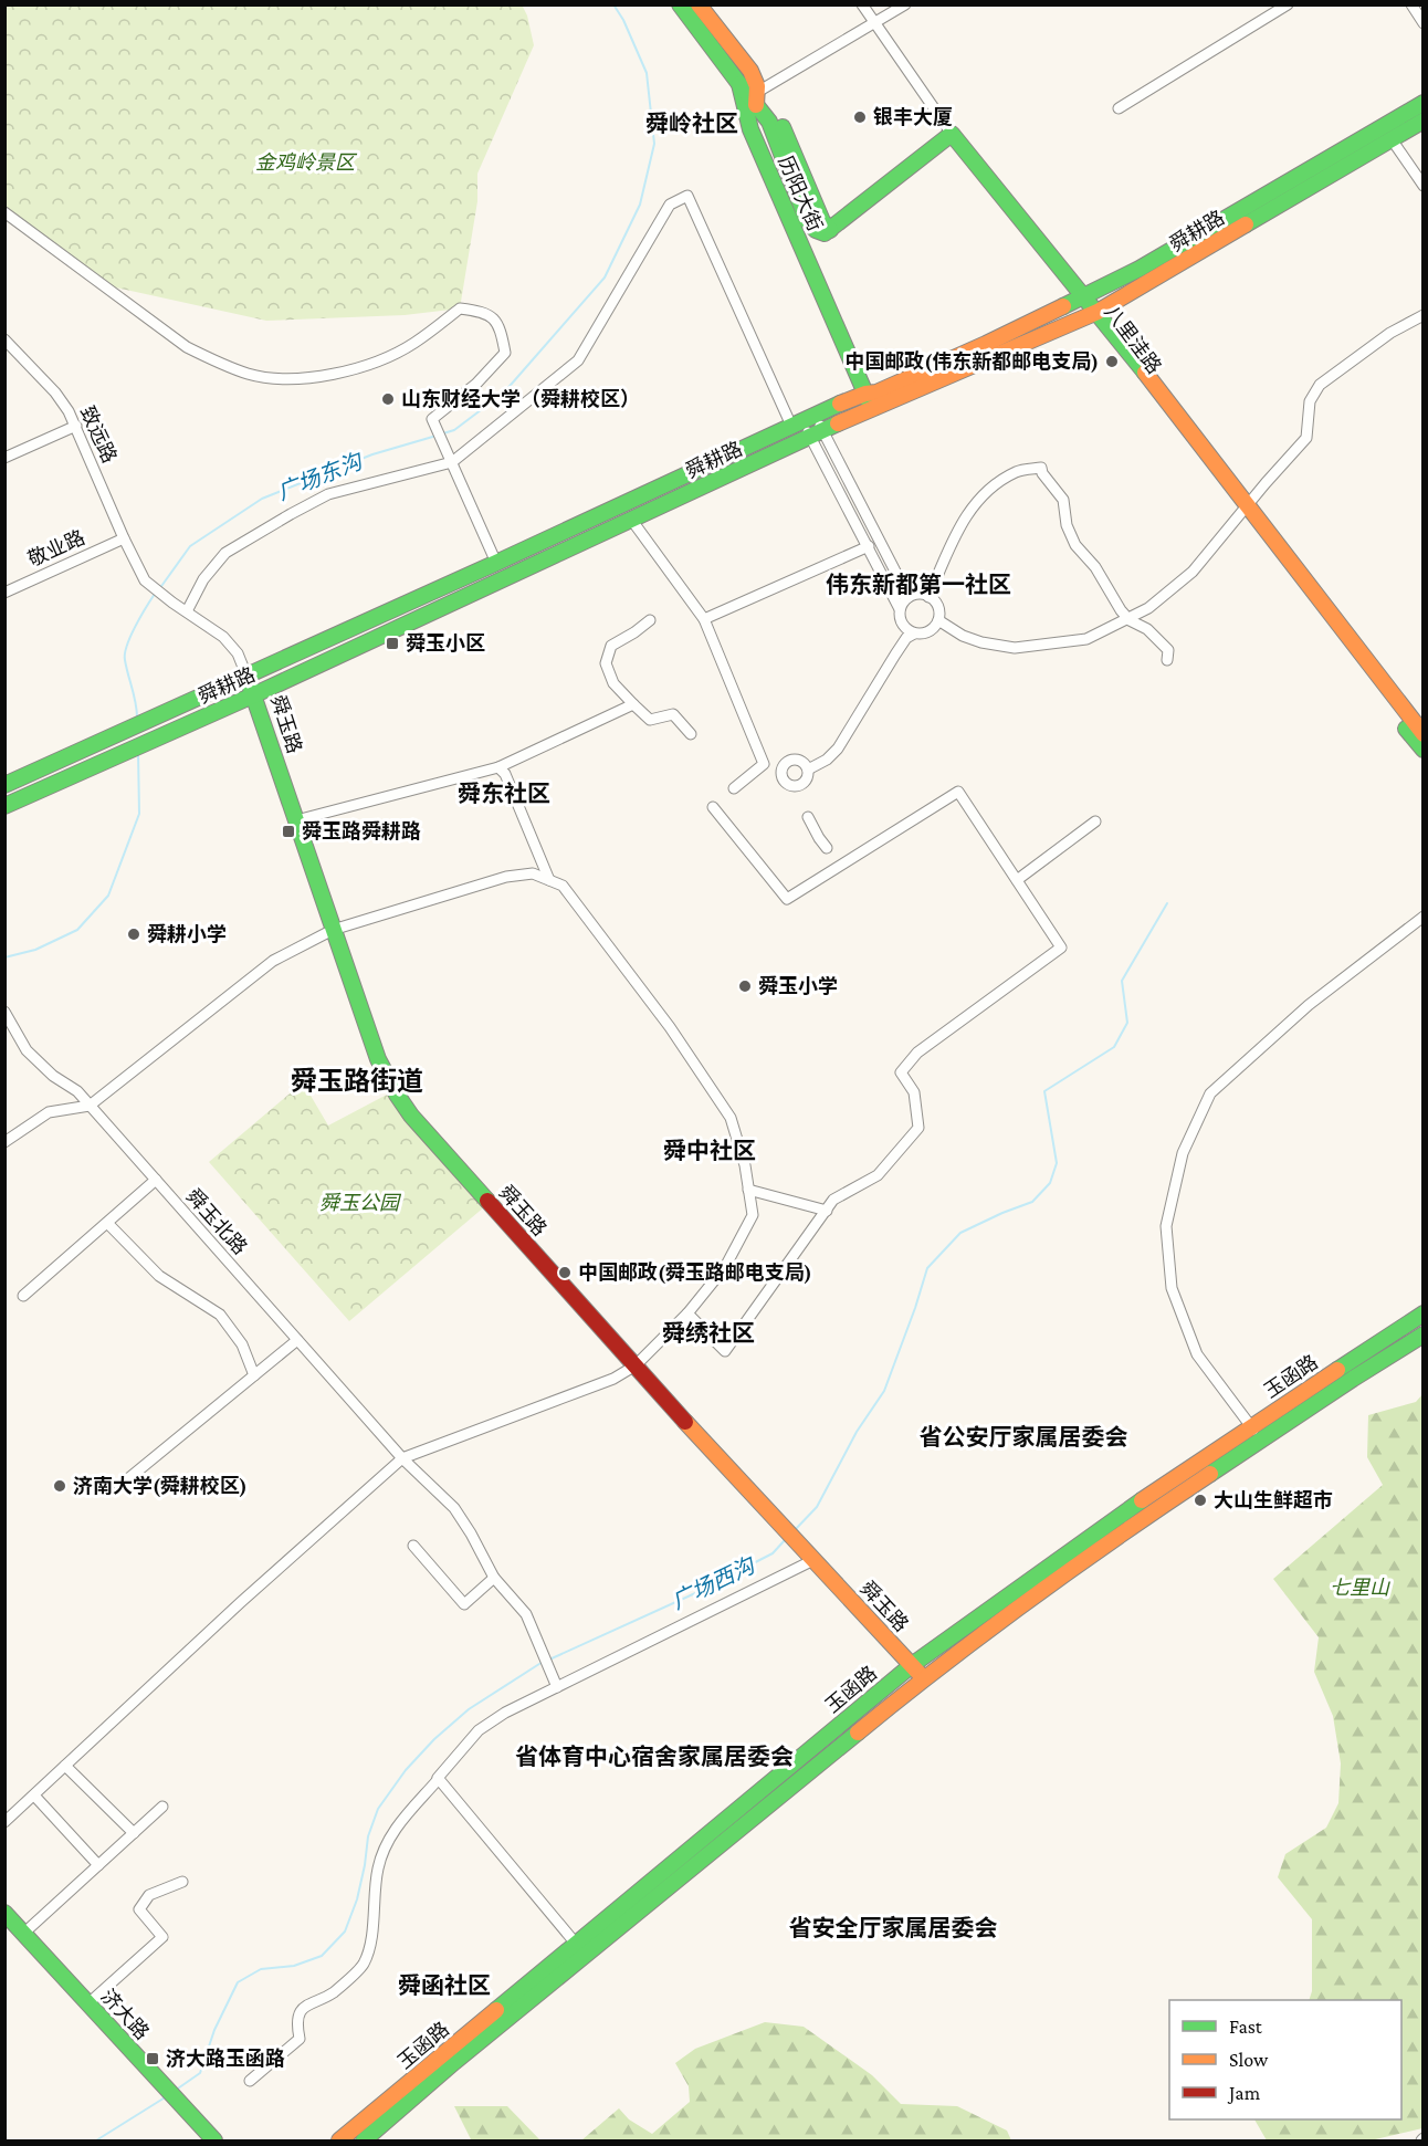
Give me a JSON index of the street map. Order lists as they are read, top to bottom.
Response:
{
  "streets": {
    "main road": [
      "历阳大街",
      "舜耕路",
      "八里洼路",
      "舜玉路",
      "玉函路",
      "济大路"
    ],
    "street": ["致远路", "敬业路", "舜玉北路"]
  },
  "crossings": [
    ["历阳大街", "舜耕路"],
    ["舜耕路", "八里洼路"],
    ["舜耕路", "致远路"],
    ["舜耕路", "舜玉路"],
    ["致远路", "敬业路"],
    ["致远路", "舜玉路"],
    ["舜玉路", "玉函路"]
  ],
  "districts": [
    "舜岭社区",
    "伟东新都第一社区",
    "舜东社区",
    "舜玉路街道",
    "舜中社区",
    "舜绣社区",
    "省公安厅家属居委会",
    "省体育中心宿舍家属居委会",
    "省安全厅家属居委会",
    "舜函社区"
  ],
  "water": ["广场东沟", "广场西沟"],
  "parks": ["金鸡岭景区", "舜玉公园", "七里山"],
  "places": {
    "other": [
      "银丰大厦",
      "中国邮政(伟东新都邮电支局)",
      "山东财经大学（舜耕校区）",
      "舜耕小学",
      "舜玉小学",
      "中国邮政(舜玉路邮电支局)",
      "济南大学(舜耕校区)",
      "大山生鲜超市"
    ],
    "transit": ["舜玉小区", "舜玉路舜耕路", "济大路玉函路"]
  },
  "legend": ["Fast", "Slow", "Jam"]
}
